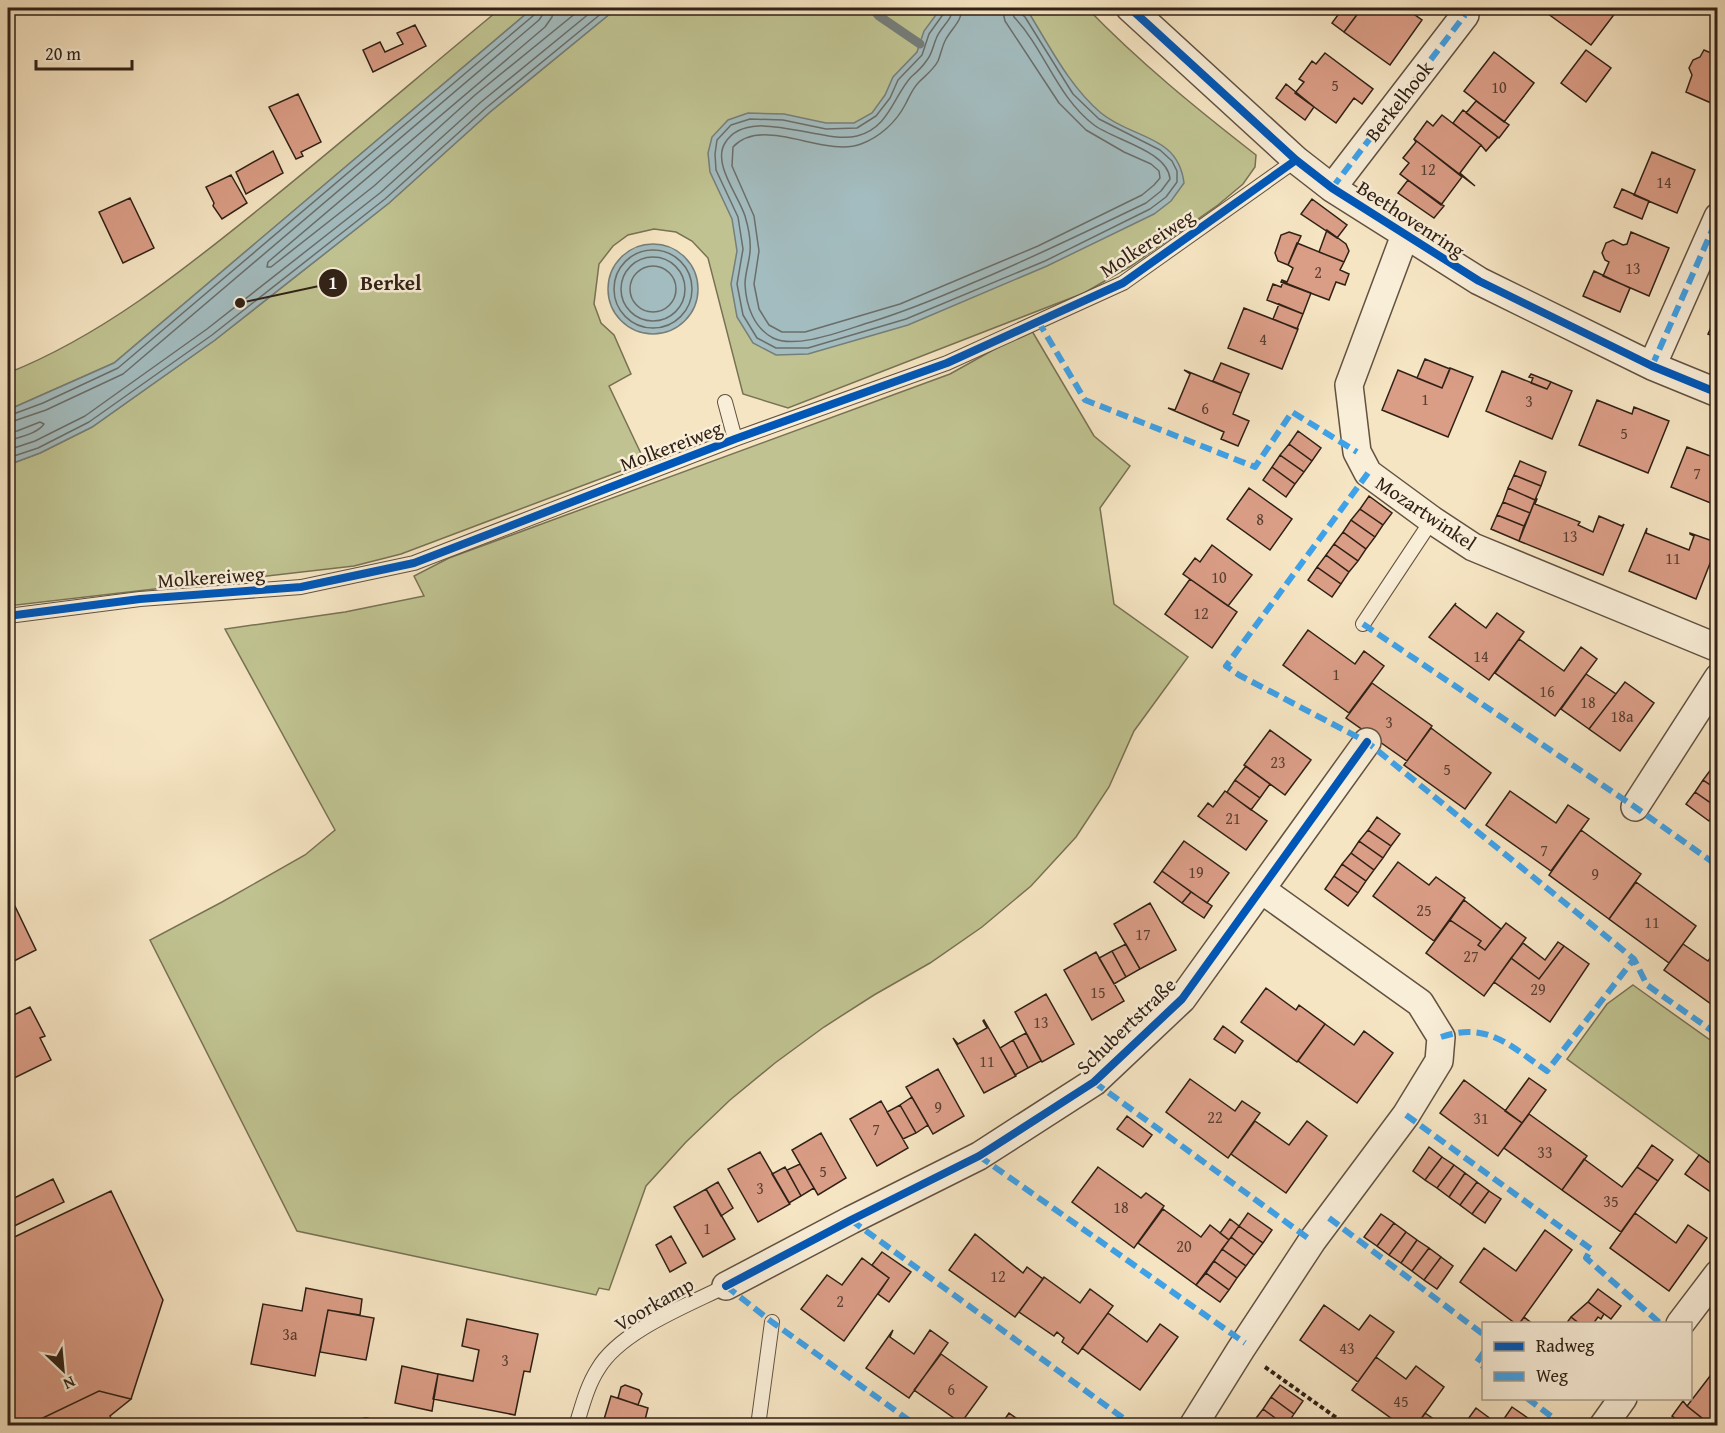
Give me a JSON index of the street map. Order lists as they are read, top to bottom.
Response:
{
  "streets": {
    "street": [
      "Berkelhook",
      "Beethovenring",
      "Mozartwinkel",
      "Schubertstraße"
    ],
    "lane": ["Molkereiweg", "Voorkamp"]
  },
  "crossings": [
    ["Berkelhook", "Beethovenring"],
    ["Beethovenring", "Molkereiweg"],
    ["Beethovenring", "Mozartwinkel"],
    ["Schubertstraße", "Voorkamp"]
  ],
  "places": ["Berkel"],
  "house_numbers": [
    "5",
    "10",
    "12",
    "14",
    "13",
    "2",
    "4",
    "1",
    "3",
    "6",
    "5",
    "7",
    "8",
    "13",
    "11",
    "10",
    "12",
    "14",
    "1",
    "16",
    "18",
    "18a",
    "3",
    "23",
    "5",
    "21",
    "7",
    "19",
    "9",
    "25",
    "11",
    "17",
    "27",
    "29",
    "15",
    "13",
    "11",
    "9",
    "22",
    "31",
    "7",
    "33",
    "5",
    "3",
    "35",
    "18",
    "1",
    "20",
    "12",
    "2",
    "3a",
    "43",
    "3",
    "6",
    "45"
  ],
  "legend": ["Radweg", "Weg"],
  "scale_bar": "20 m",
  "north": "bottom right"
}
